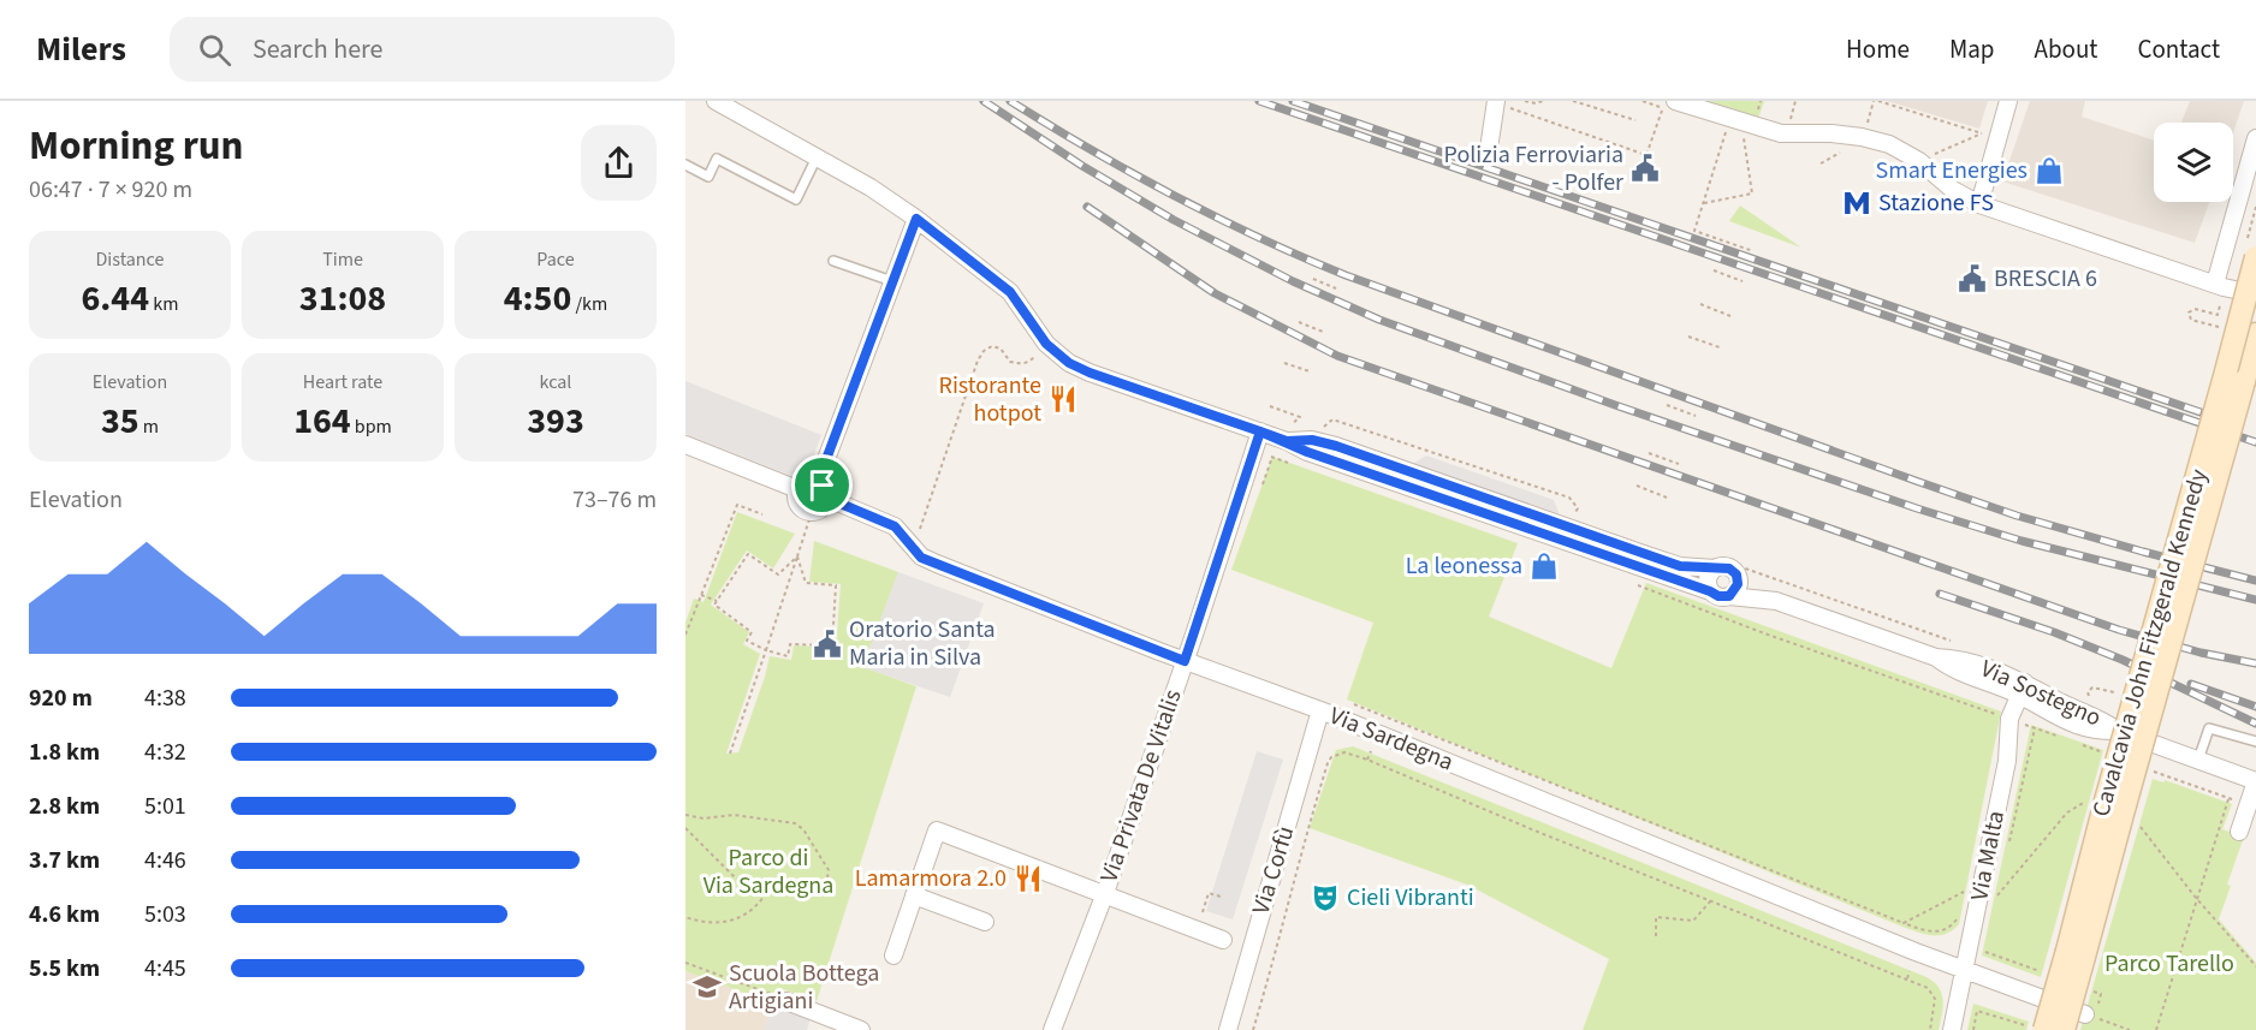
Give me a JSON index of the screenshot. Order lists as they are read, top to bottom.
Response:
{
  "streets": {
    "street": [
      "Cavalcavia John Fitzgerald Kennedy",
      "Via Sostegno",
      "Via Sardegna",
      "Via Privata De Vitalis",
      "Via Malta",
      "Via Corfù"
    ]
  },
  "crossings": [
    ["Via Sostegno", "Via Privata De Vitalis"],
    ["Via Sostegno", "Via Malta"],
    ["Via Sardegna", "Via Privata De Vitalis"],
    ["Via Sardegna", "Via Malta"],
    ["Via Sardegna", "Via Corfù"]
  ],
  "parks": ["Parco di Via Sardegna", "Parco Tarello"],
  "places": {
    "public building": ["Polizia Ferroviaria - Polfer", "BRESCIA 6", "Oratorio Santa Maria in Silva"],
    "shop": ["Smart Energies", "La leonessa"],
    "metro station": ["Stazione FS"],
    "restaurant": ["Ristorante hotpot", "Lamarmora 2.0"],
    "theatre": ["Cieli Vibranti"],
    "school or university": ["Scuola Bottega Artigiani"]
  },
  "page": {
    "header": "Milers",
    "search": "Search here",
    "nav": [
      "Home",
      "Map",
      "About",
      "Contact"
    ],
    "heading": ["Morning run", "06:47 · 7 × 920 m"],
    "stats": [
      ["Distance", "6.44 km"],
      ["Time", "31:08"],
      ["Pace", "4:50 /km"],
      ["Elevation", "35 m"],
      ["Heart rate", "164 bpm"],
      ["kcal", "393"]
    ],
    "chart": ["Elevation", "73–76 m"],
    "list": [
      {
        "name": "920 m",
        "note": "4:38"
      },
      {
        "name": "1.8 km",
        "note": "4:32"
      },
      {
        "name": "2.8 km",
        "note": "5:01"
      },
      {
        "name": "3.7 km",
        "note": "4:46"
      },
      {
        "name": "4.6 km",
        "note": "5:03"
      },
      {
        "name": "5.5 km",
        "note": "4:45"
      }
    ]
  }
}
